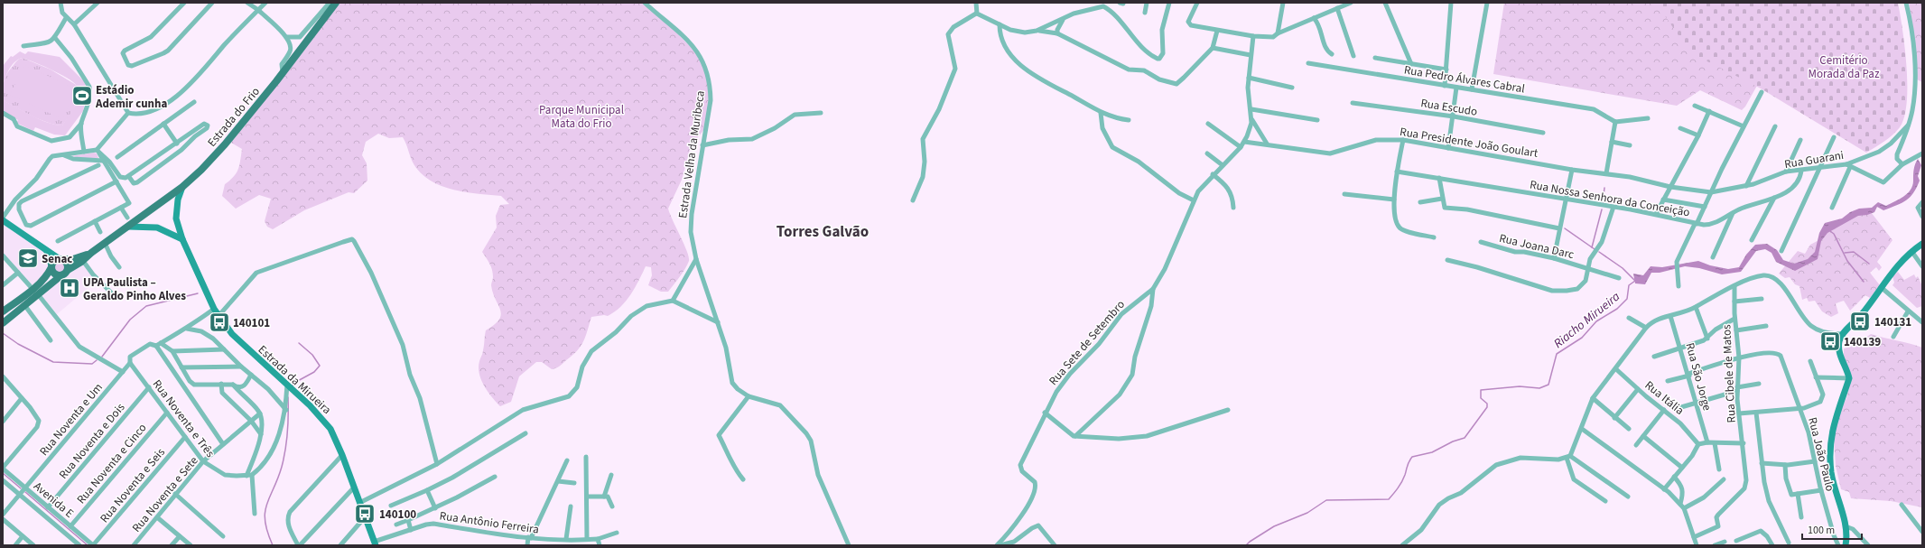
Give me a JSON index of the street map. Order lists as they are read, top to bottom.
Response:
{
  "streets": {
    "main road": ["Estrada do Frio", "Estrada da Mirueira"],
    "street": [
      "Rua Pedro Álvares Cabral",
      "Rua Escudo",
      "Rua Presidente João Goulart",
      "Estrada Velha da Muribeca",
      "Rua Guarani",
      "Rua Nossa Senhora da Conceição",
      "Rua Joana Darc",
      "Rua Sete de Setembro",
      "Rua Cibele de Matos",
      "Rua São Jorge",
      "Rua Itália",
      "Rua Noventa e Três",
      "Rua Noventa e Um",
      "Rua Noventa e Dois",
      "Rua João Paulo",
      "Rua Noventa e Cinco",
      "Rua Noventa e Seis",
      "Rua Noventa e Sete",
      "Avenida E",
      "Rua Antônio Ferreira"
    ]
  },
  "crossings": [
    ["Estrada do Frio", "Estrada da Mirueira"],
    ["Rua Presidente João Goulart", "Rua Guarani"],
    ["Rua Presidente João Goulart", "Rua Sete de Setembro"],
    ["Rua Guarani", "Rua Nossa Senhora da Conceição"],
    ["Rua Cibele de Matos", "Rua João Paulo"],
    ["Estrada da Mirueira", "Rua Antônio Ferreira"],
    ["Rua Noventa e Três", "Rua Noventa e Um"],
    ["Rua Noventa e Três", "Rua Noventa e Dois"],
    ["Rua Noventa e Três", "Rua Noventa e Cinco"],
    ["Rua Noventa e Três", "Rua Noventa e Seis"],
    ["Rua Noventa e Três", "Rua Noventa e Sete"],
    ["Rua Noventa e Um", "Avenida E"],
    ["Rua Noventa e Dois", "Avenida E"],
    ["Rua Noventa e Cinco", "Avenida E"],
    ["Rua Noventa e Seis", "Avenida E"]
  ],
  "districts": ["Torres Galvão"],
  "water": ["Riacho Mirueira"],
  "parks": ["Cemitério Morada da Paz", "Parque Municipal Mata do Frio"],
  "places": {
    "sports": ["Estádio Ademir cunha"],
    "school or university": ["Senac"],
    "hospital": ["UPA Paulista – Geraldo Pinho Alves"],
    "bus stop": [
      "140131",
      "140101",
      "140139",
      "140100"
    ]
  },
  "scale_bar": "100 m"
}
